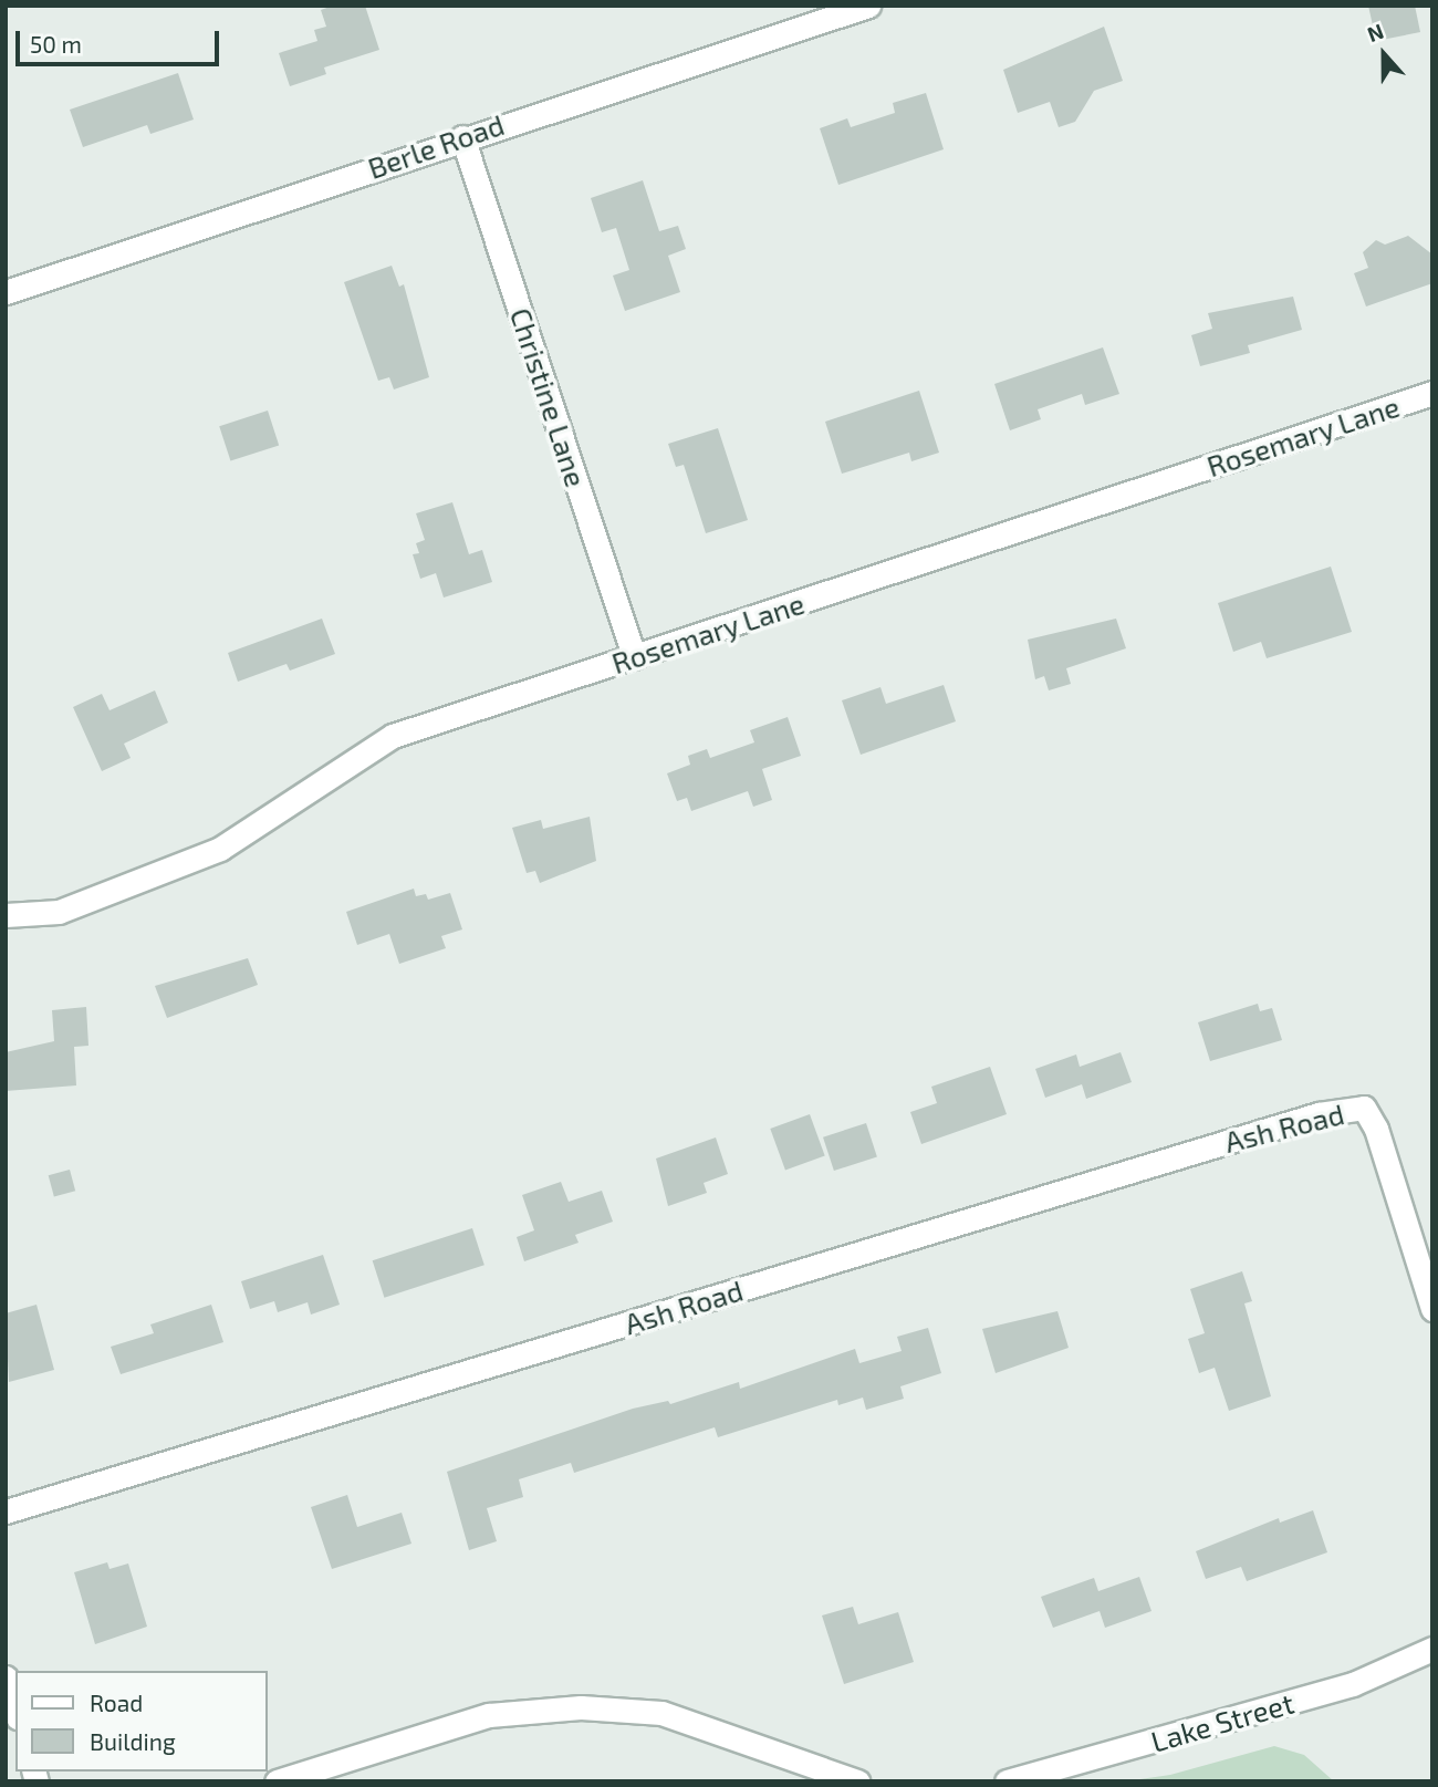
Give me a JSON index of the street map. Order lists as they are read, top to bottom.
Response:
{
  "streets": {
    "street": [
      "Berle Road",
      "Christine Lane",
      "Rosemary Lane",
      "Ash Road",
      "Lake Street"
    ]
  },
  "crossings": [
    ["Berle Road", "Christine Lane"],
    ["Christine Lane", "Rosemary Lane"]
  ],
  "legend": ["Road", "Building"],
  "scale_bar": "50 m",
  "north": "top"
}
